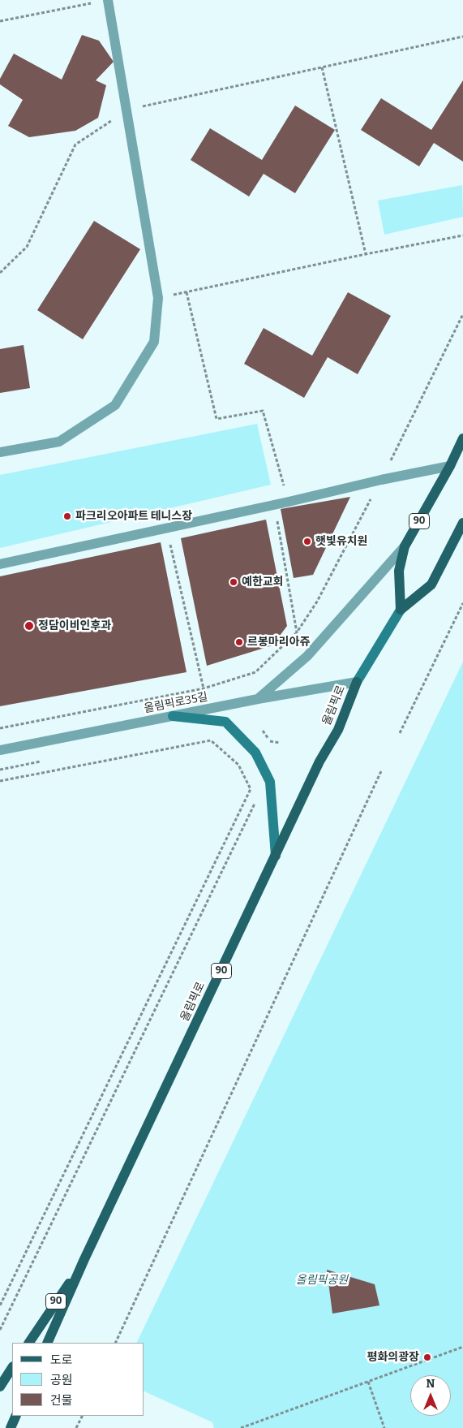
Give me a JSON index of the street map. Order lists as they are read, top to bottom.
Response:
{
  "streets": {
    "main road": ["90", "올림픽로"],
    "street": ["올림픽로35길"]
  },
  "crossings": [
    ["90", "올림픽로"],
    ["올림픽로35길", "올림픽로"]
  ],
  "parks": ["올림픽공원"],
  "places": [
    "파크리오아파트 테니스장",
    "햇빛유치원",
    "예한교회",
    "정담이비인후과",
    "르봉마리아쥬",
    "평화의광장"
  ],
  "legend": ["도로", "공원", "건물"],
  "north": "top"
}
